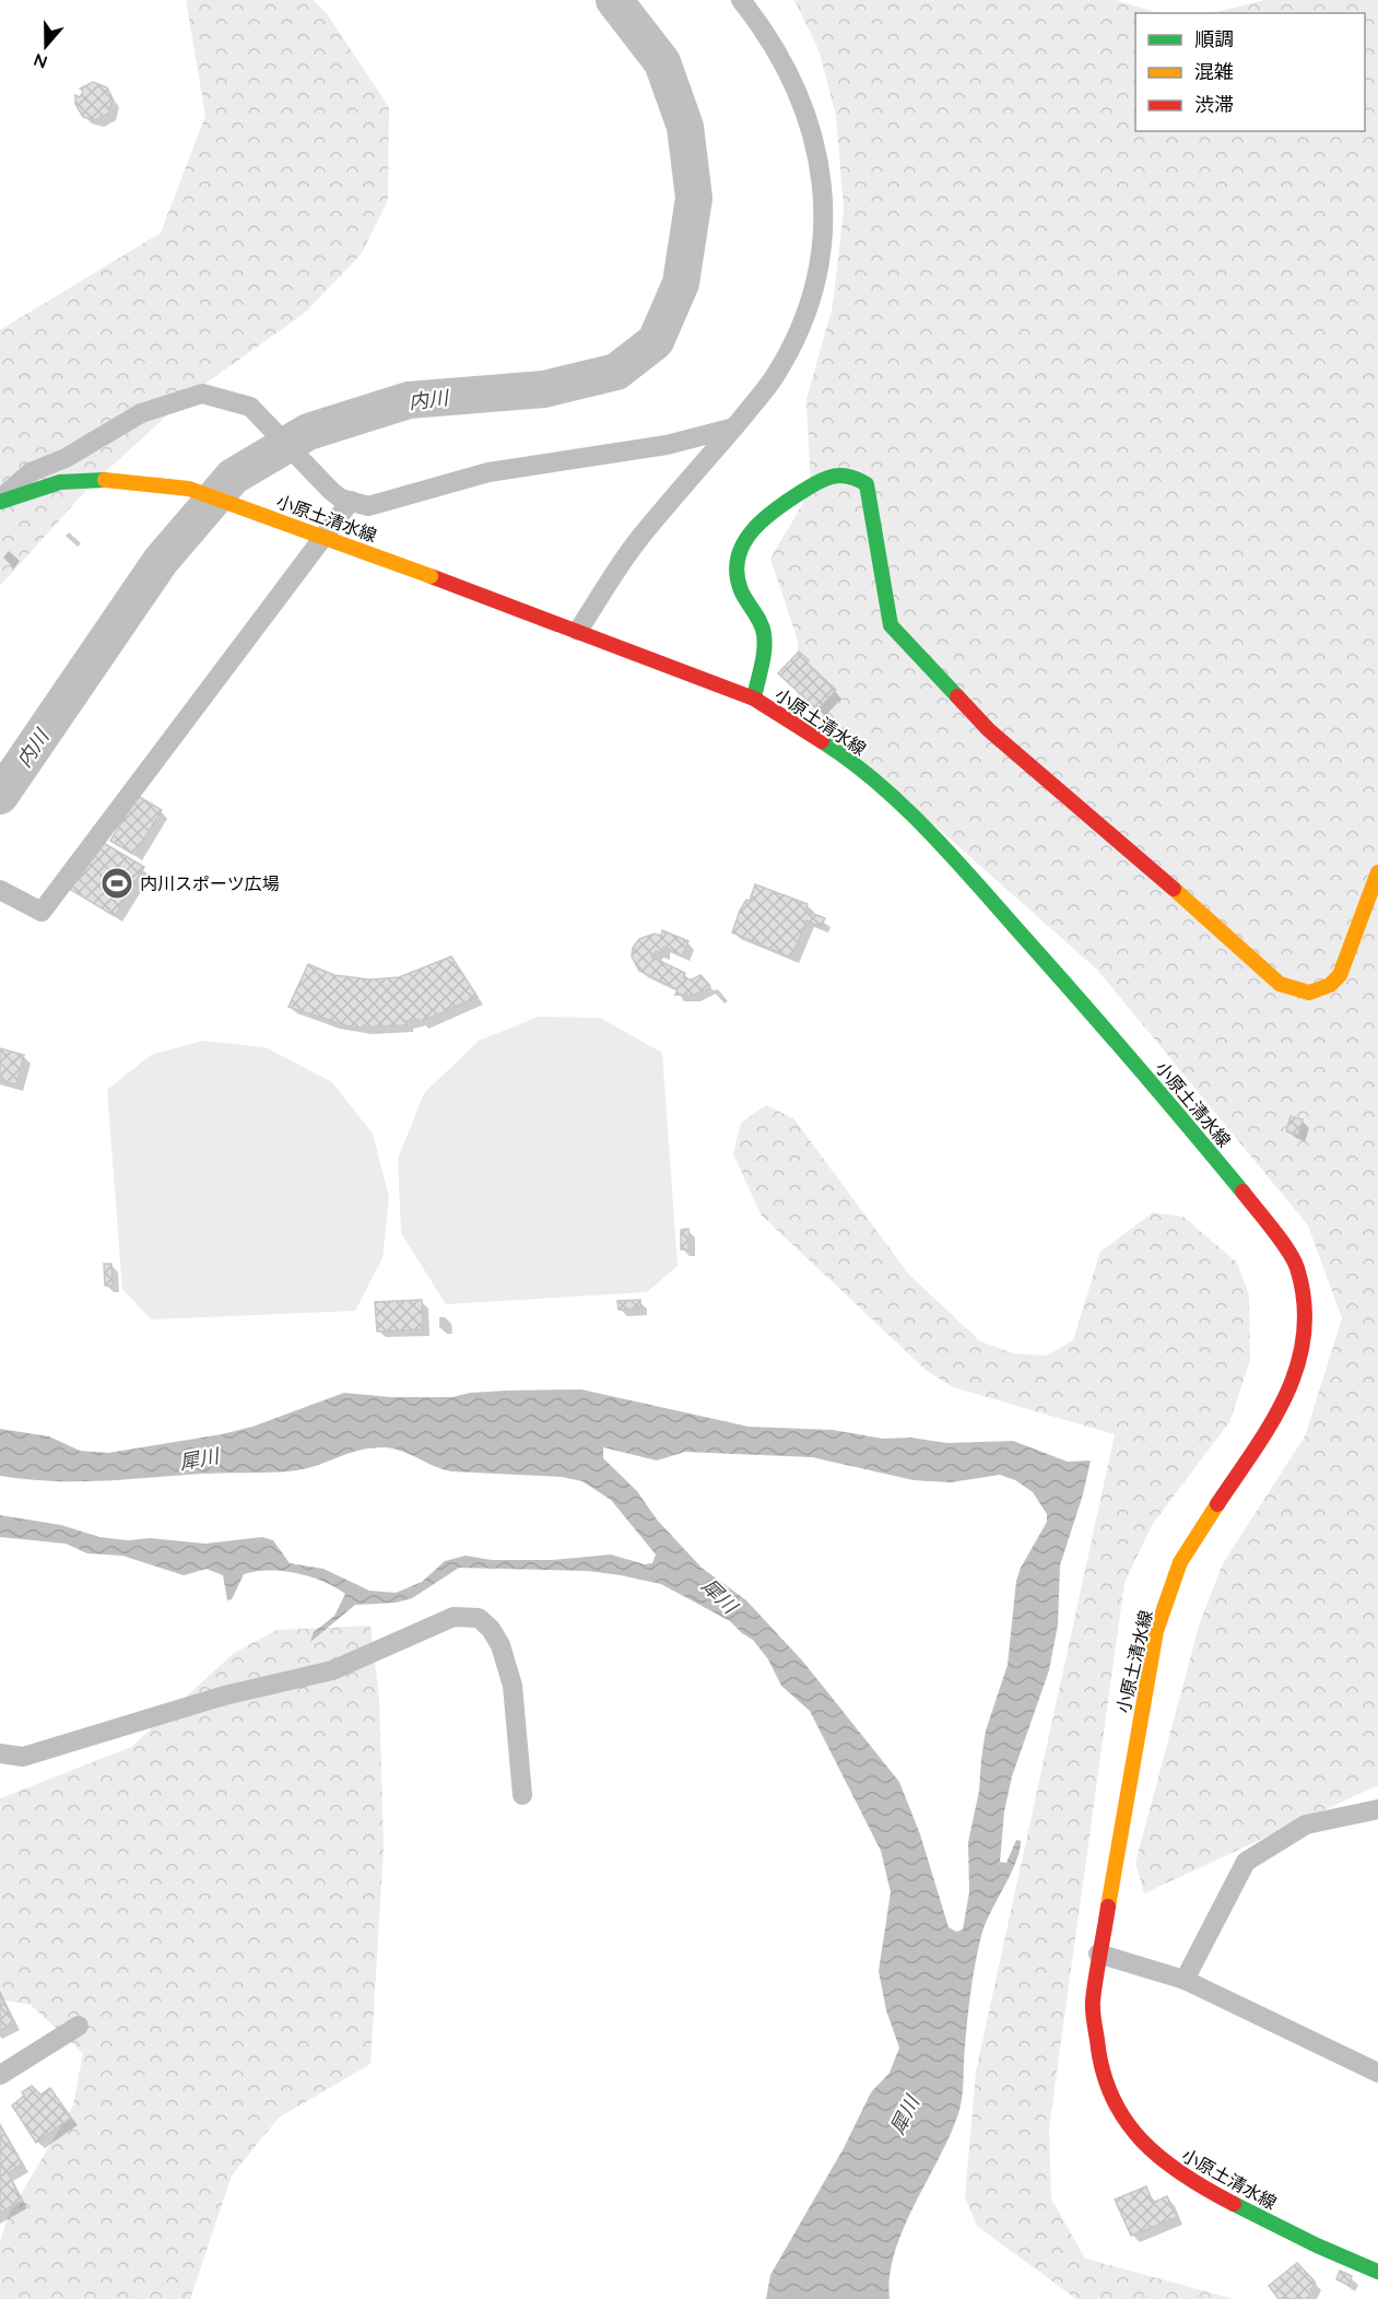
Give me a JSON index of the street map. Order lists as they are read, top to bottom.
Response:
{
  "streets": {
    "main road": ["小原土清水線"]
  },
  "water": ["内川", "犀川"],
  "places": {
    "sports": ["内川スポーツ広場"]
  },
  "legend": ["順調", "混雑", "渋滞"],
  "north": "bottom"
}
